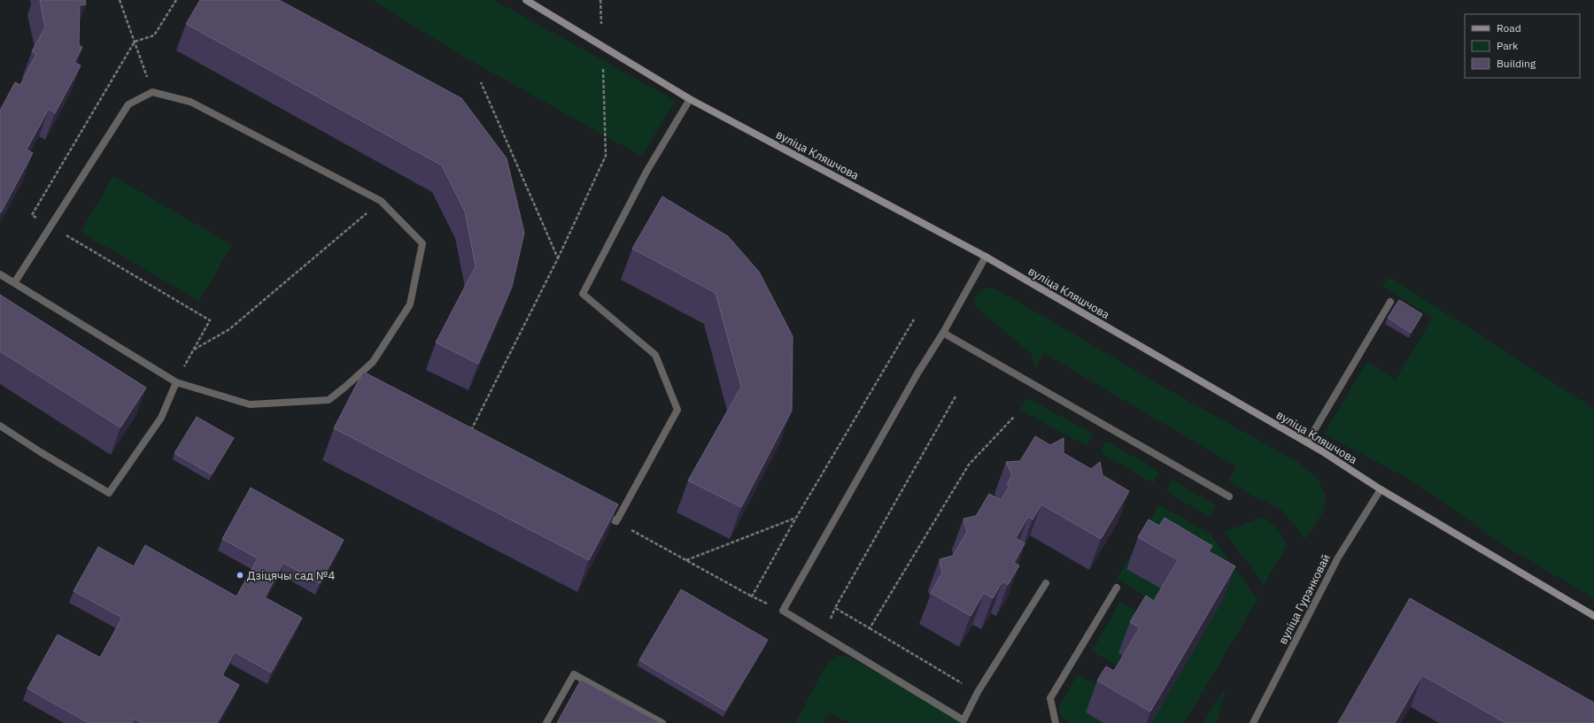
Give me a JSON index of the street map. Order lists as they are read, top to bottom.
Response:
{
  "streets": {
    "street": ["вуліца Кляшчова", "вуліца Гурэнковай"]
  },
  "crossings": [
    ["вуліца Кляшчова", "вуліца Гурэнковай"]
  ],
  "places": ["Дзіцячы сад №4"],
  "legend": ["Road", "Park", "Building"]
}
